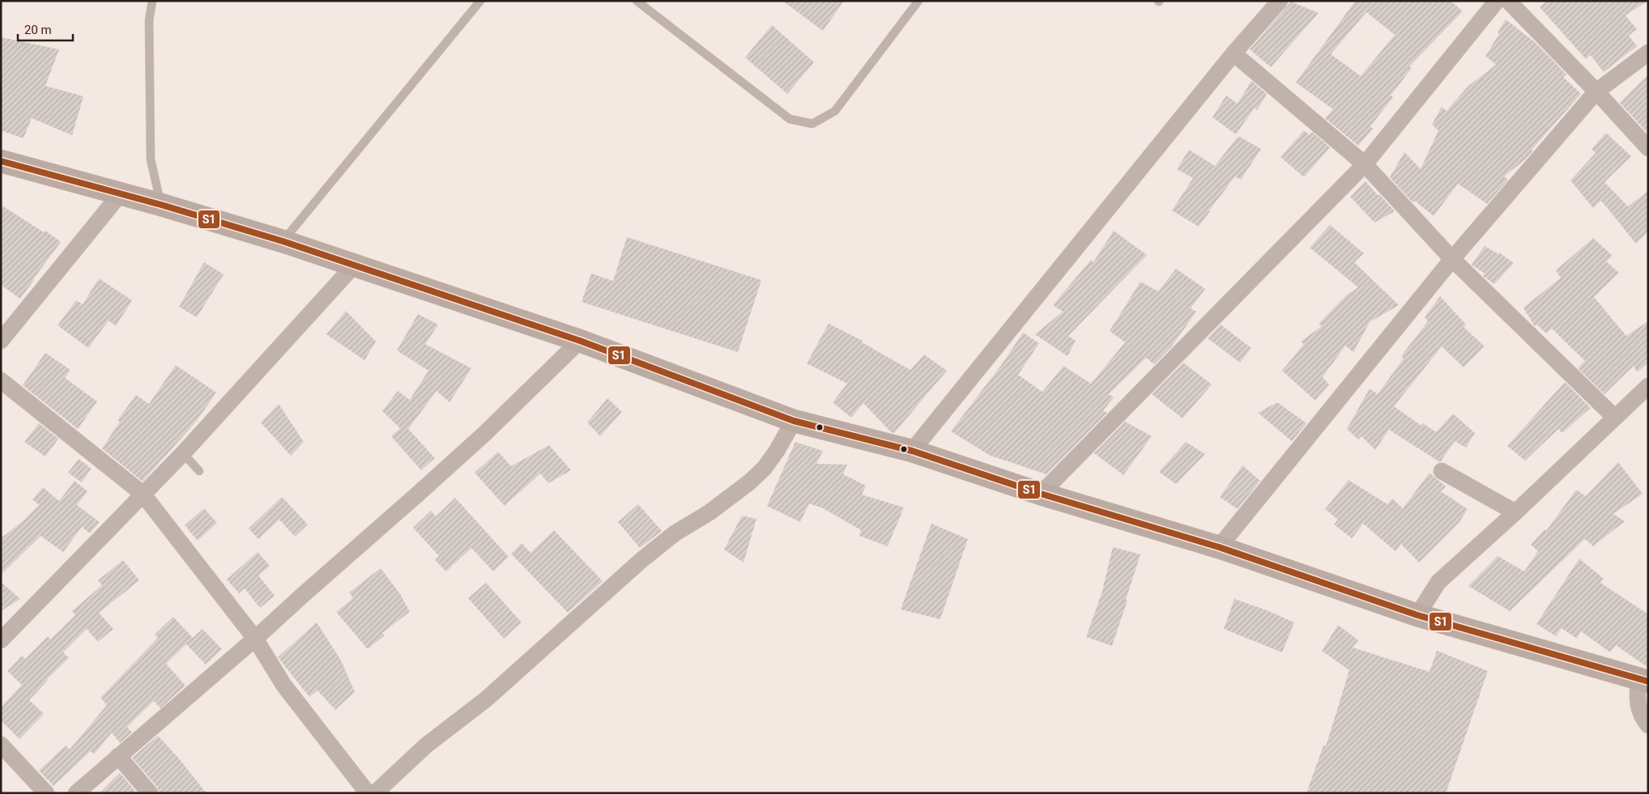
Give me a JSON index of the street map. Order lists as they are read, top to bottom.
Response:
{
  "lines": ["transit line S1"],
  "scale_bar": "20 m"
}
